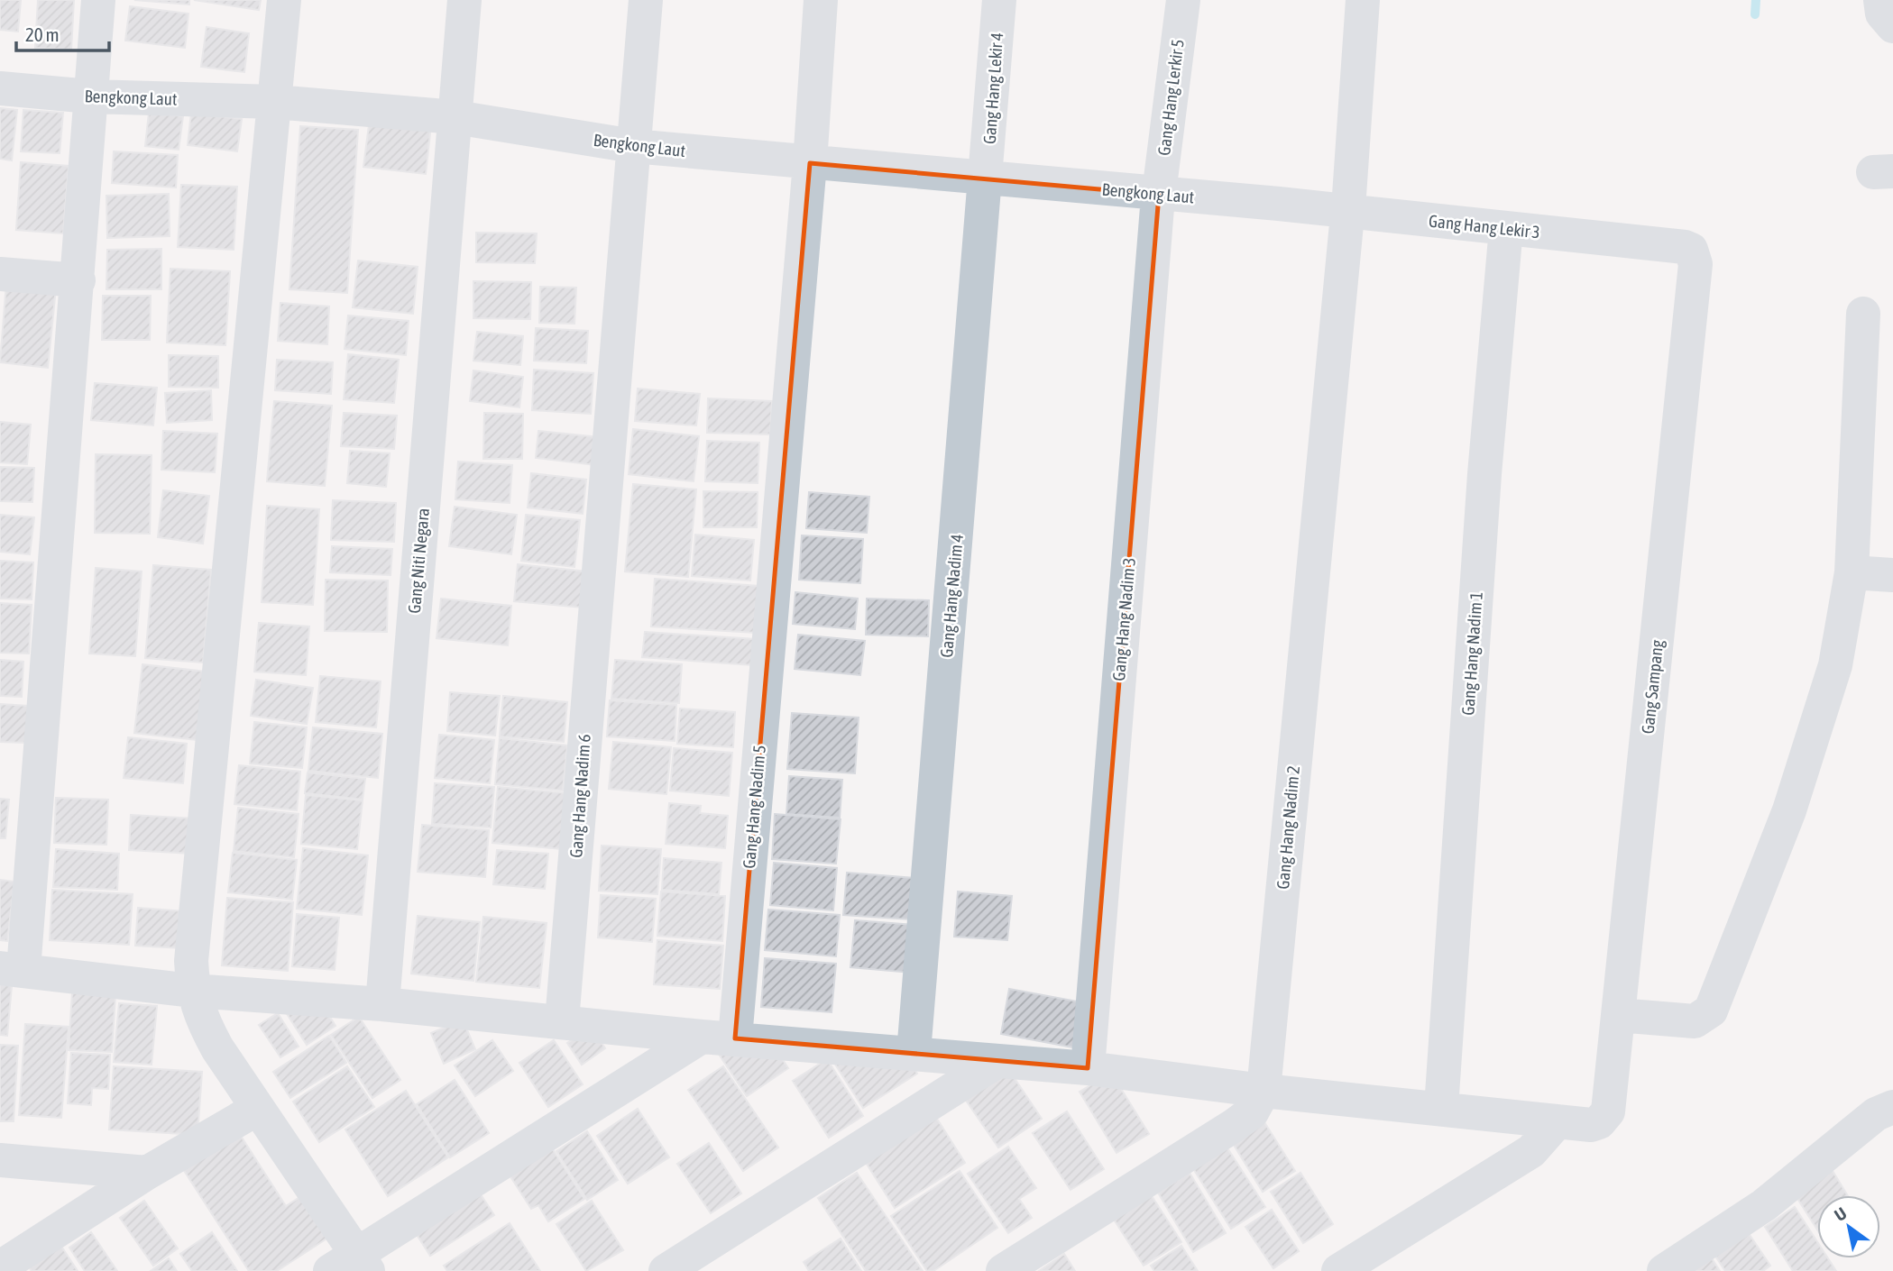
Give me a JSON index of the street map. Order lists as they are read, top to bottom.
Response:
{
  "streets": {
    "street": [
      "Gang Hang Lekir 4",
      "Bengkong Laut",
      "Gang Hang Lerkir 5",
      "Gang Hang Lekir 3",
      "Gang Niti Negara",
      "Gang Hang Nadim 4",
      "Gang Hang Nadim 3",
      "Gang Hang Nadim 1",
      "Gang Sampang",
      "Gang Hang Nadim 6",
      "Gang Hang Nadim 5",
      "Gang Hang Nadim 2"
    ]
  },
  "crossings": [
    ["Gang Hang Lekir 4", "Bengkong Laut"],
    ["Gang Hang Lekir 4", "Gang Hang Nadim 4"],
    ["Bengkong Laut", "Gang Hang Lerkir 5"],
    ["Bengkong Laut", "Gang Hang Lekir 3"],
    ["Bengkong Laut", "Gang Niti Negara"],
    ["Bengkong Laut", "Gang Hang Nadim 4"],
    ["Bengkong Laut", "Gang Hang Nadim 3"],
    ["Bengkong Laut", "Gang Hang Nadim 6"],
    ["Bengkong Laut", "Gang Hang Nadim 5"],
    ["Gang Hang Lerkir 5", "Gang Hang Nadim 3"],
    ["Gang Hang Lekir 3", "Gang Hang Nadim 1"],
    ["Gang Hang Lekir 3", "Gang Sampang"],
    ["Gang Hang Lekir 3", "Gang Hang Nadim 2"]
  ],
  "scale_bar": "20 m",
  "north": "top left"
}
